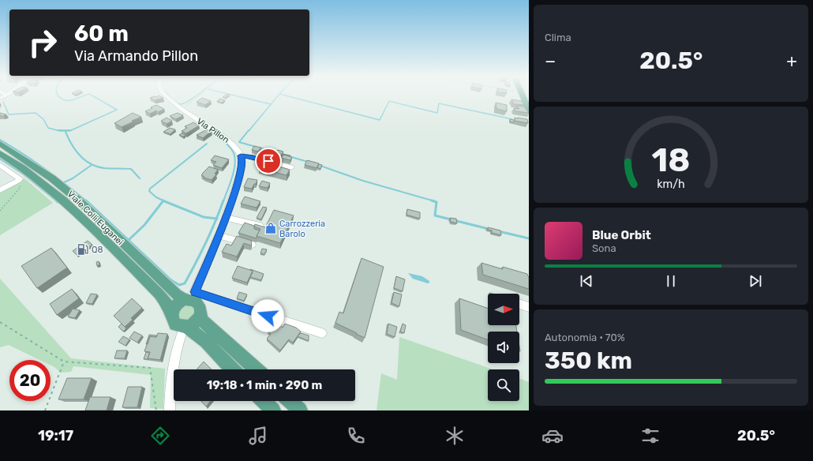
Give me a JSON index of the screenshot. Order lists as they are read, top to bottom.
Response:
{
  "streets": {
    "main road": ["Viale Colli Euganei"],
    "street": ["Via Pillon"]
  },
  "places": {
    "shop": ["Carrozzeria Barolo"],
    "fuel station": ["Q8"]
  },
  "north": "right",
  "page": {
    "tile": [
      "Clima",
      ["Autonomia · 70%", "350 km"]
    ],
    "turn": ["60 m", "Via Armando Pillon"],
    "heat": ["−", "20.5°", "+"],
    "song": ["Blue Orbit", "Sona"],
    "limit": "20",
    "trip": "19:18 · 1 min · 290 m",
    "tabs": ["19:17", "20.5°"],
    "gauge": ["18", "km/h"]
  }
}
